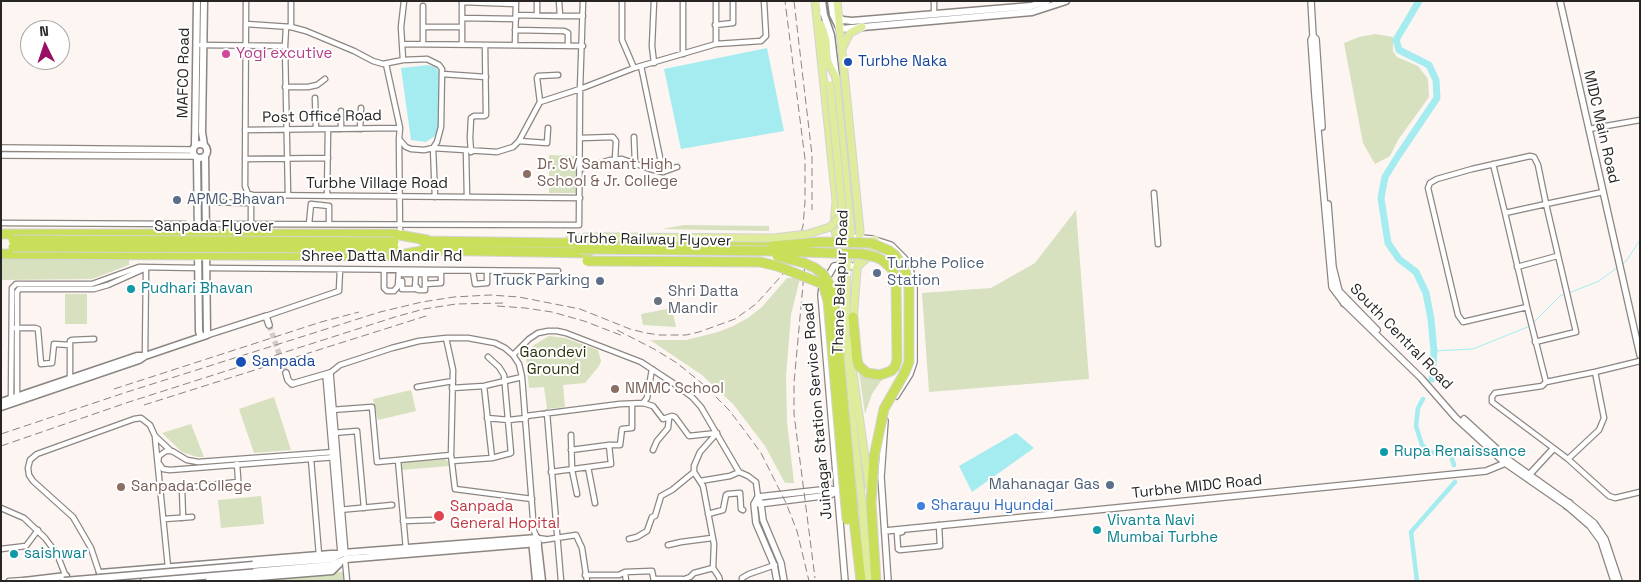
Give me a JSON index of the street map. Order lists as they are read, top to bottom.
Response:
{
  "streets": {
    "highway": ["Sanpada Flyover", "Turbhe Railway Flyover"],
    "main road": ["MAFCO Road", "Thane Belapur Road"],
    "street": [
      "Post Office Road",
      "MIDC Main Road",
      "Turbhe Village Road",
      "Shree Datta Mandir Rd",
      "South Central Road",
      "Juinagar Station Service Road",
      "Turbhe MIDC Road"
    ]
  },
  "crossings": [
    ["MAFCO Road", "Shree Datta Mandir Rd"],
    ["Post Office Road", "Turbhe Village Road"],
    ["Turbhe Railway Flyover", "Thane Belapur Road"],
    ["Thane Belapur Road", "Juinagar Station Service Road"],
    ["South Central Road", "Turbhe MIDC Road"]
  ],
  "parks": ["Gaondevi Ground"],
  "places": [
    "Yogi excutive",
    "Turbhe Naka",
    "Dr. SV Samant High School & Jr. College",
    "APMC Bhavan",
    "Turbhe Police Station",
    "Truck Parking",
    "Pudhari Bhavan",
    "Shri Datta Mandir",
    "Sanpada",
    "NMMC School",
    "Rupa Renaissance",
    "Mahanagar Gas",
    "Sanpada College",
    "Sharayu Hyundai",
    "Sanpada General Hopital",
    "Vivanta Navi Mumbai Turbhe",
    "saishwar"
  ],
  "north": "top"
}
